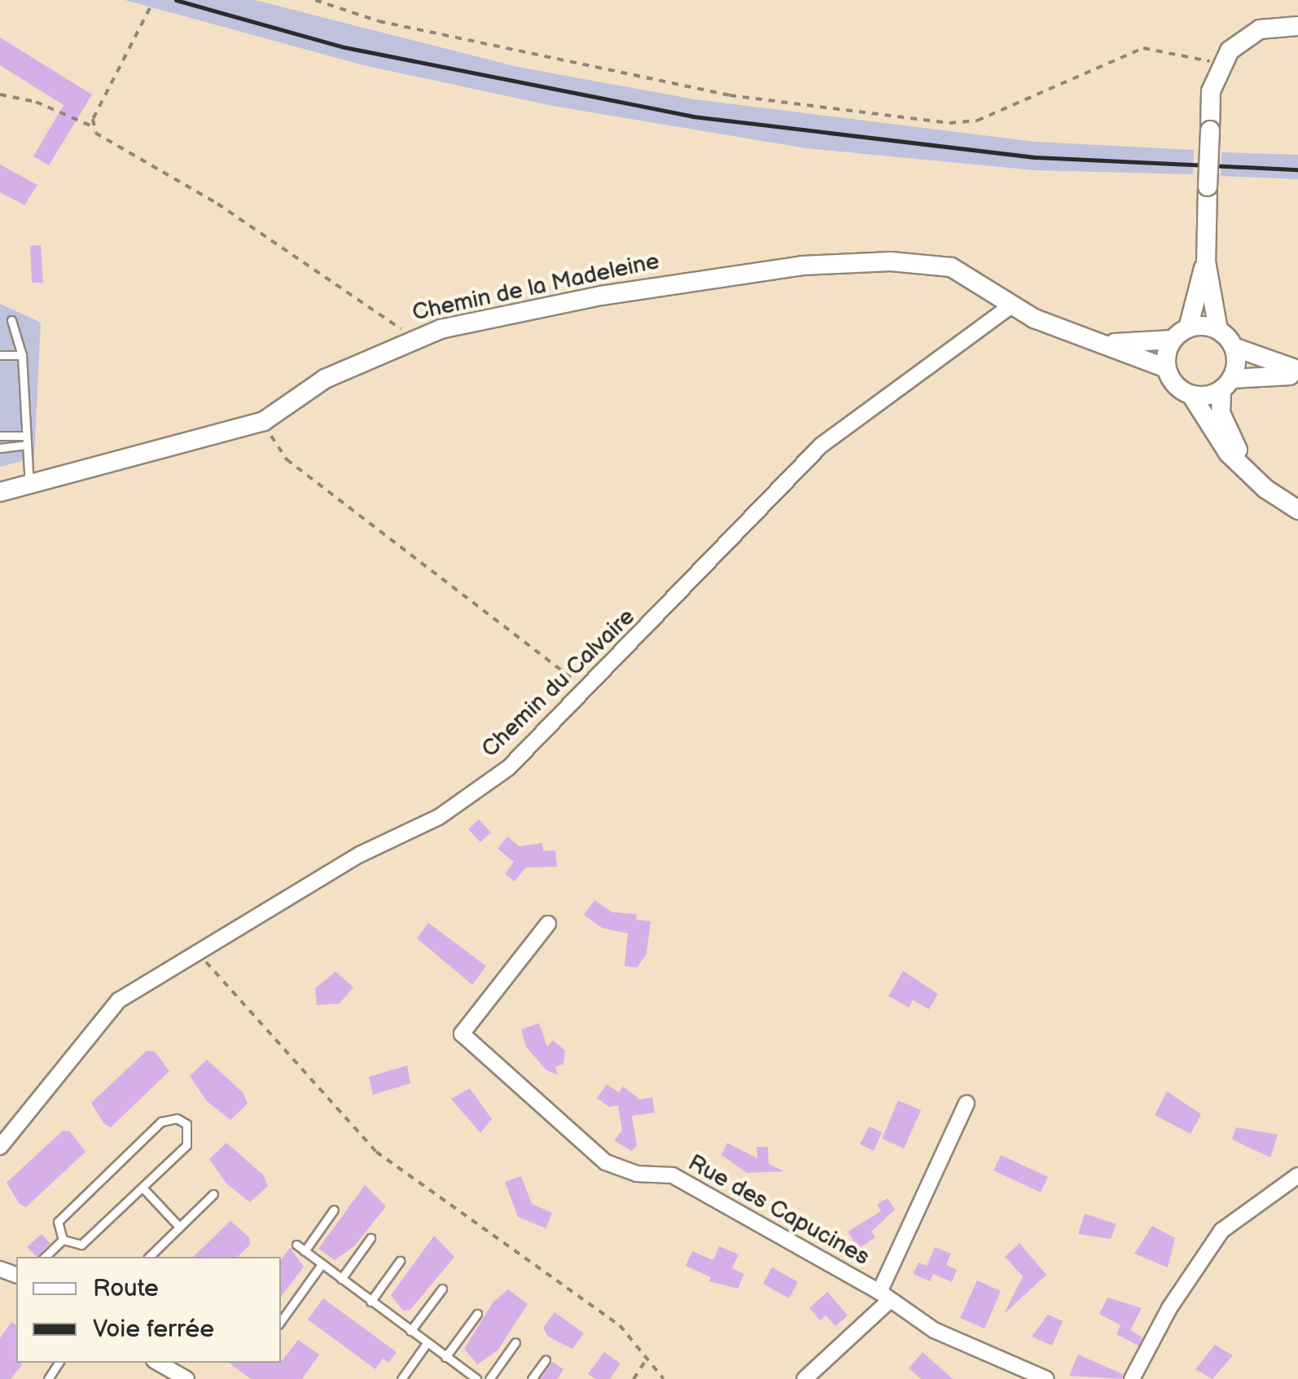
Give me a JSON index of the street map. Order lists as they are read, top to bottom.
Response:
{
  "streets": {
    "street": ["Chemin de la Madeleine", "Chemin du Calvaire", "Rue des Capucines"]
  },
  "crossings": [
    ["Chemin de la Madeleine", "Chemin du Calvaire"]
  ],
  "legend": ["Route", "Voie ferrée"]
}
